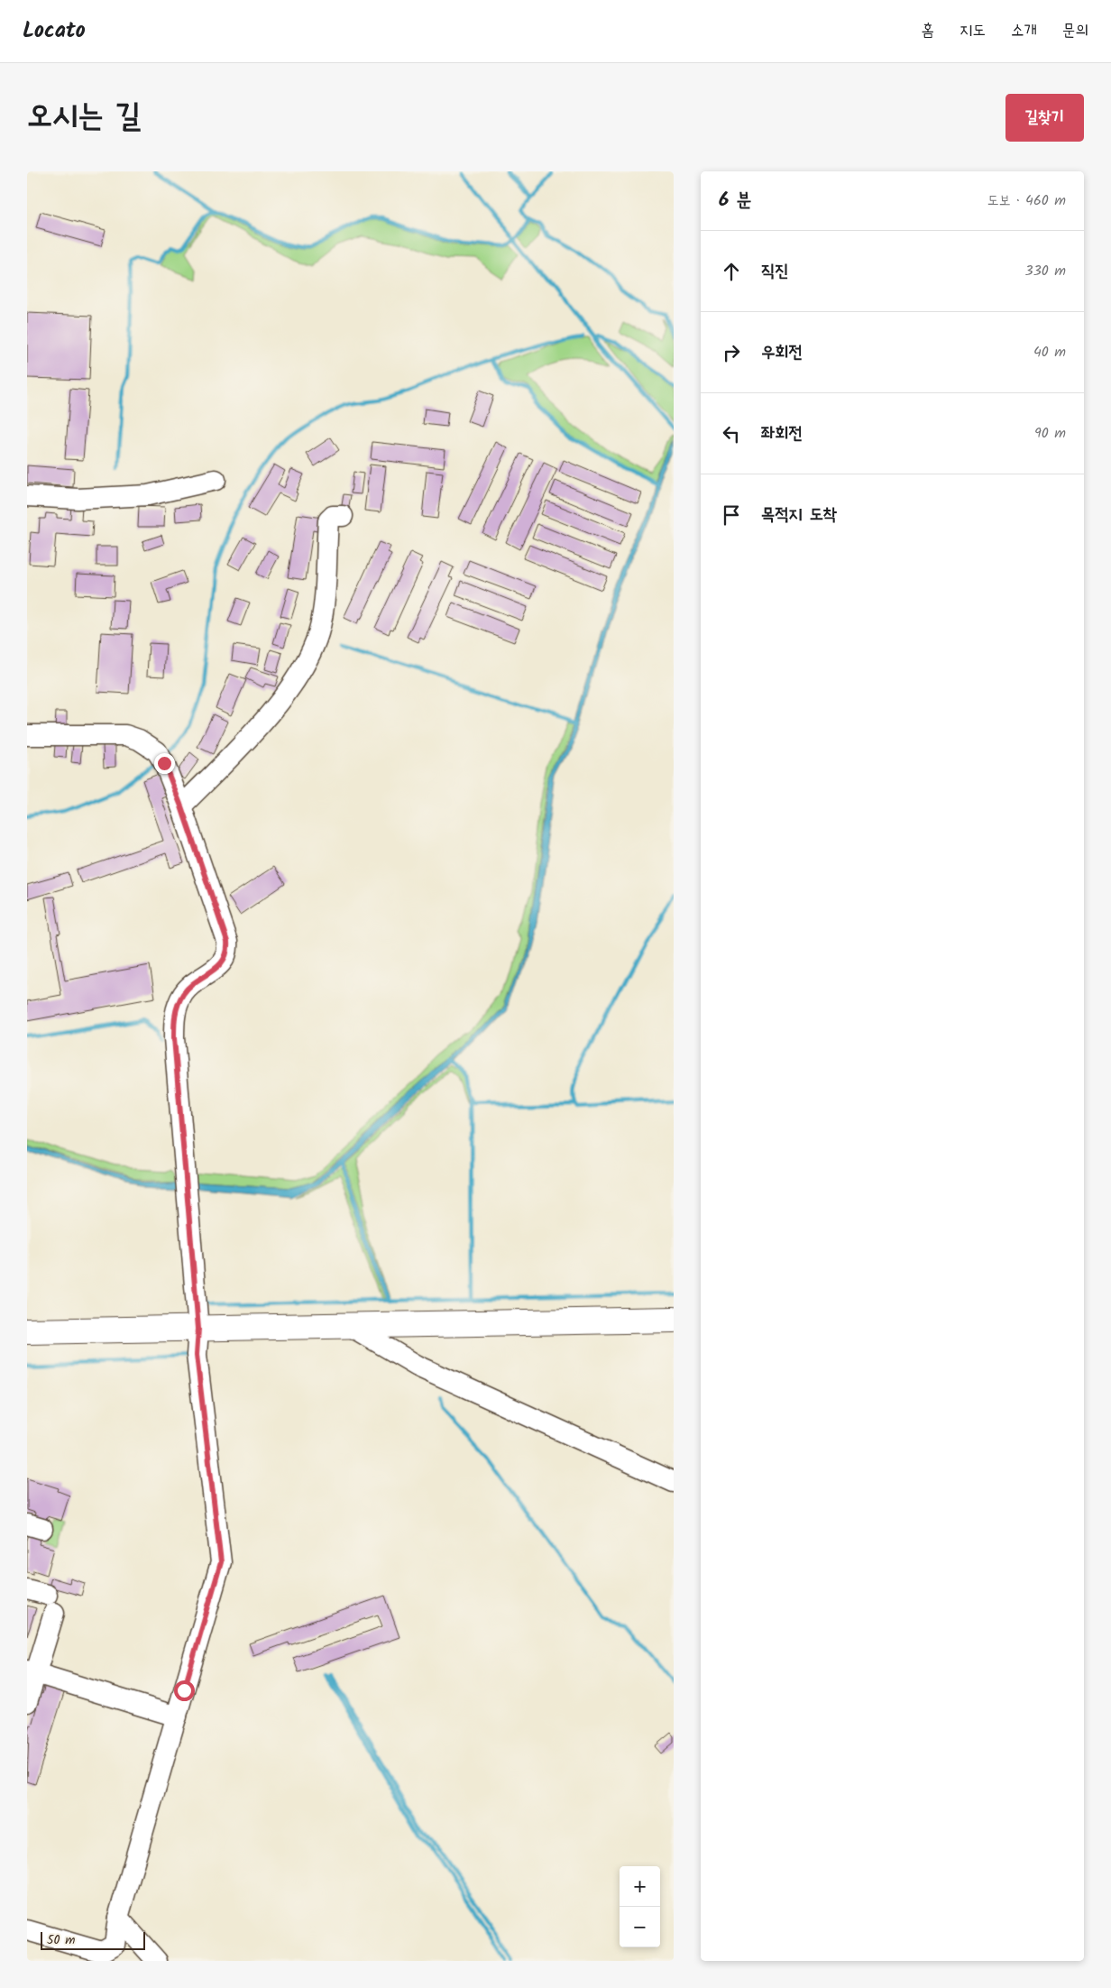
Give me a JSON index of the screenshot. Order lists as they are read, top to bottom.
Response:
{
  "scale_bar": "50 m",
  "page": {
    "header": "Locato",
    "nav": [
      "홈",
      "지도",
      "소개",
      "문의"
    ],
    "title": "오시는 길",
    "buttons": "길찾기",
    "heading": ["6 분", "도보 · 460 m"],
    "list": [
      ["직진", "330 m"],
      ["우회전", "40 m"],
      ["좌회전", "90 m"],
      "목적지 도착"
    ],
    "map_buttons": ["+", "−"],
    "scale": "50 m"
  }
}
